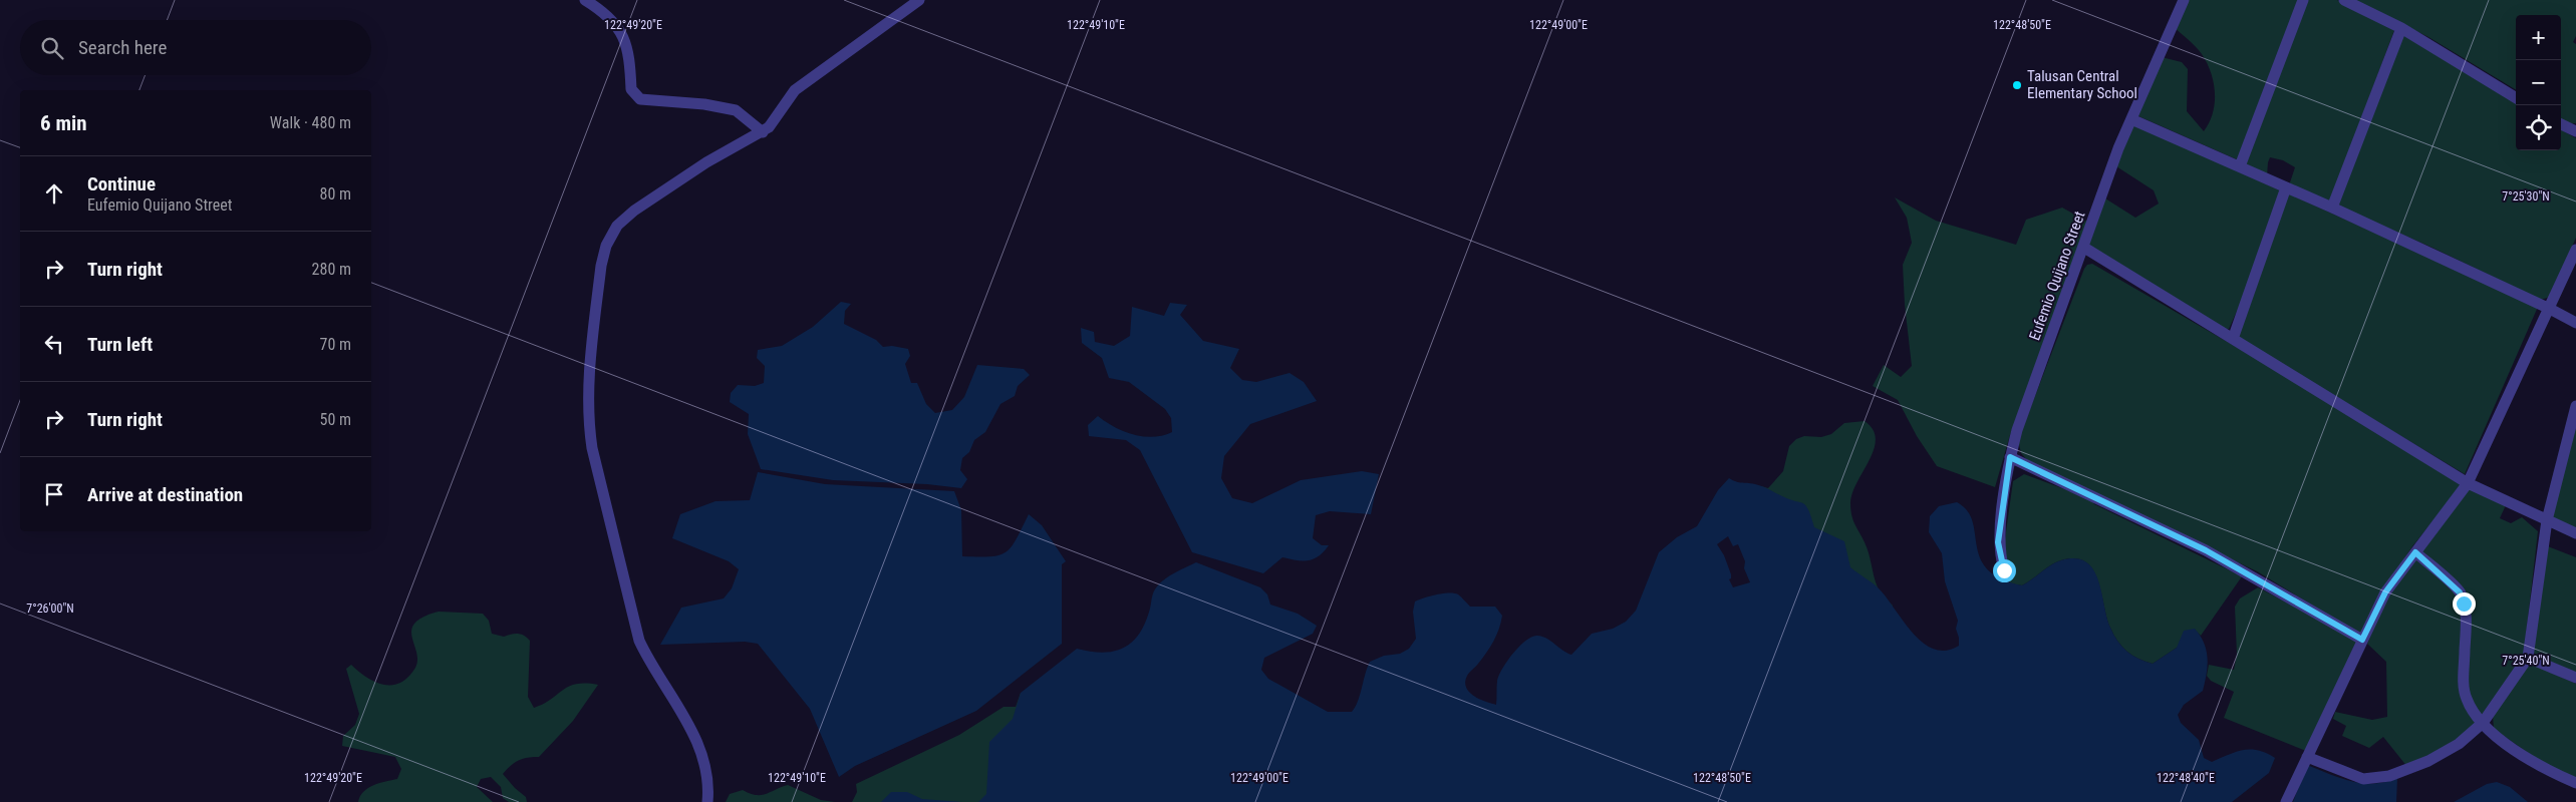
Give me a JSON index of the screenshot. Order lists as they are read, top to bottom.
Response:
{
  "streets": {
    "street": ["Eufemio Quijano Street"]
  },
  "places": ["Talusan Central Elementary School"],
  "page": {
    "map_buttons": ["+", "−"],
    "search": "Search here",
    "heading": ["6 min", "Walk · 480 m"],
    "list": [
      ["Continue", "Eufemio Quijano Street", "80 m"],
      ["Turn right", "280 m"],
      ["Turn left", "70 m"],
      ["Turn right", "50 m"],
      "Arrive at destination"
    ]
  },
  "coordinates": [
    "122°49'20\"E",
    "122°49'10\"E",
    "122°49'00\"E",
    "122°48'50\"E",
    "7°25'30\"N",
    "7°26'00\"N",
    "7°25'40\"N",
    "122°48'40\"E"
  ]
}
